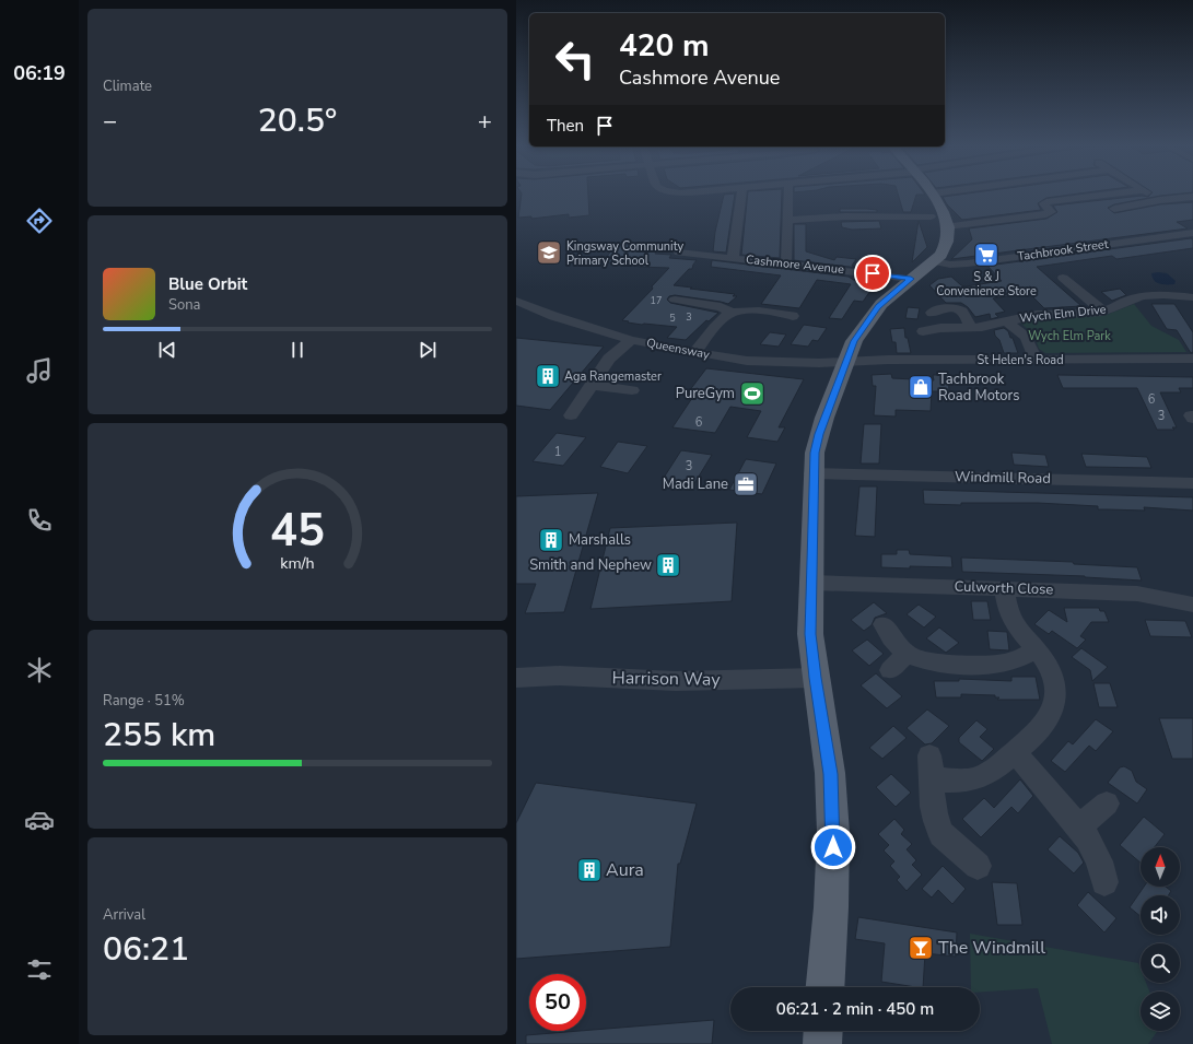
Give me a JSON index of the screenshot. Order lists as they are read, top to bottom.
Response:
{
  "streets": {
    "street": [
      "Tachbrook Street",
      "Cashmore Avenue",
      "Wych Elm Drive",
      "Queensway",
      "St Helen's Road",
      "Windmill Road",
      "Culworth Close",
      "Harrison Way"
    ]
  },
  "crossings": [
    ["Wych Elm Drive", "St Helen's Road"],
    ["Queensway", "St Helen's Road"]
  ],
  "parks": ["Wych Elm Park"],
  "places": {
    "school or university": ["Kingsway Community Primary School"],
    "supermarket": ["S & J Convenience Store"],
    "building": [
      "Aga Rangemaster",
      "Marshalls",
      "Smith and Nephew",
      "Aura"
    ],
    "shop": ["Tachbrook Road Motors"],
    "sports": ["PureGym"],
    "office": ["Madi Lane"],
    "bar": ["The Windmill"]
  },
  "house_numbers": [
    "17",
    "3",
    "5",
    "6",
    "3",
    "6",
    "1",
    "3"
  ],
  "north": "top",
  "page": {
    "tabs": "06:19",
    "tile": [
      "Climate",
      ["Range · 51%", "255 km"],
      ["Arrival", "06:21"]
    ],
    "turn": ["420 m", "Cashmore Avenue"],
    "heat": ["−", "20.5°", "+"],
    "then": "Then",
    "song": ["Blue Orbit", "Sona"],
    "limit": "50",
    "trip": "06:21 · 2 min · 450 m",
    "gauge": ["45", "km/h"]
  }
}
